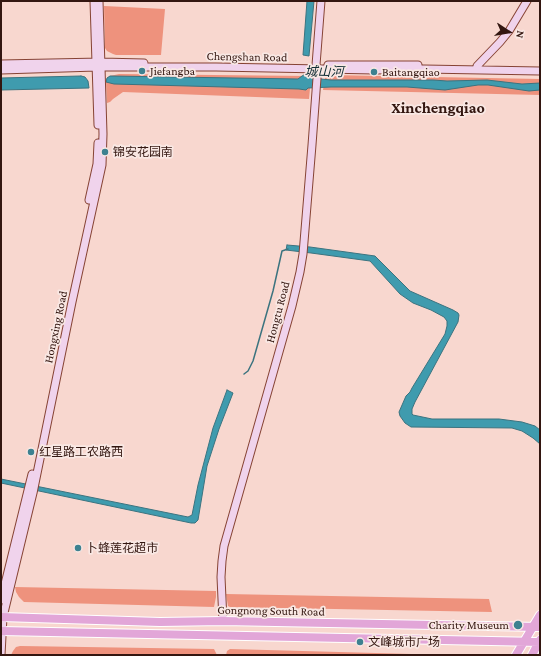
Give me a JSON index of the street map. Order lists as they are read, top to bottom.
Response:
{
  "streets": {
    "main road": [
      "Chengshan Road",
      "Hongtu Road",
      "Hongxing Road",
      "Gongnong South Road"
    ]
  },
  "crossings": [
    ["Chengshan Road", "Hongtu Road"],
    ["Chengshan Road", "Hongxing Road"],
    ["Hongtu Road", "Gongnong South Road"],
    ["Hongxing Road", "Gongnong South Road"]
  ],
  "districts": ["Xinchengqiao"],
  "water": ["城山河"],
  "places": [
    "Jiefangba",
    "Baitangqiao",
    "锦安花园南",
    "红星路工农路西",
    "卜蜂莲花超市",
    "Charity Museum",
    "文峰城市广场"
  ],
  "north": "right"
}
